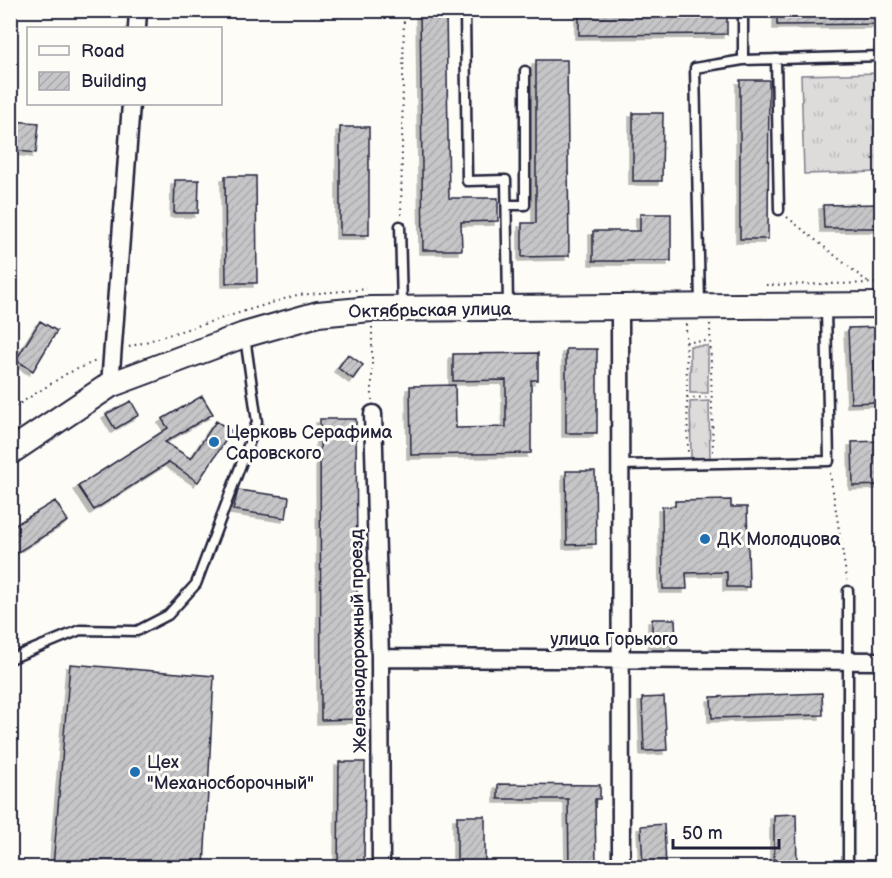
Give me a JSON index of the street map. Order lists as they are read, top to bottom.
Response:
{
  "streets": {
    "main road": ["Октябрьская улица"],
    "street": ["улица Горького", "Железнодорожный проезд"]
  },
  "crossings": [
    ["улица Горького", "Железнодорожный проезд"]
  ],
  "places": ["Церковь Серафима Саровского", "ДК Молодцова", "Цех \"Механосборочный\""],
  "legend": ["Road", "Building"],
  "scale_bar": "50 m"
}
